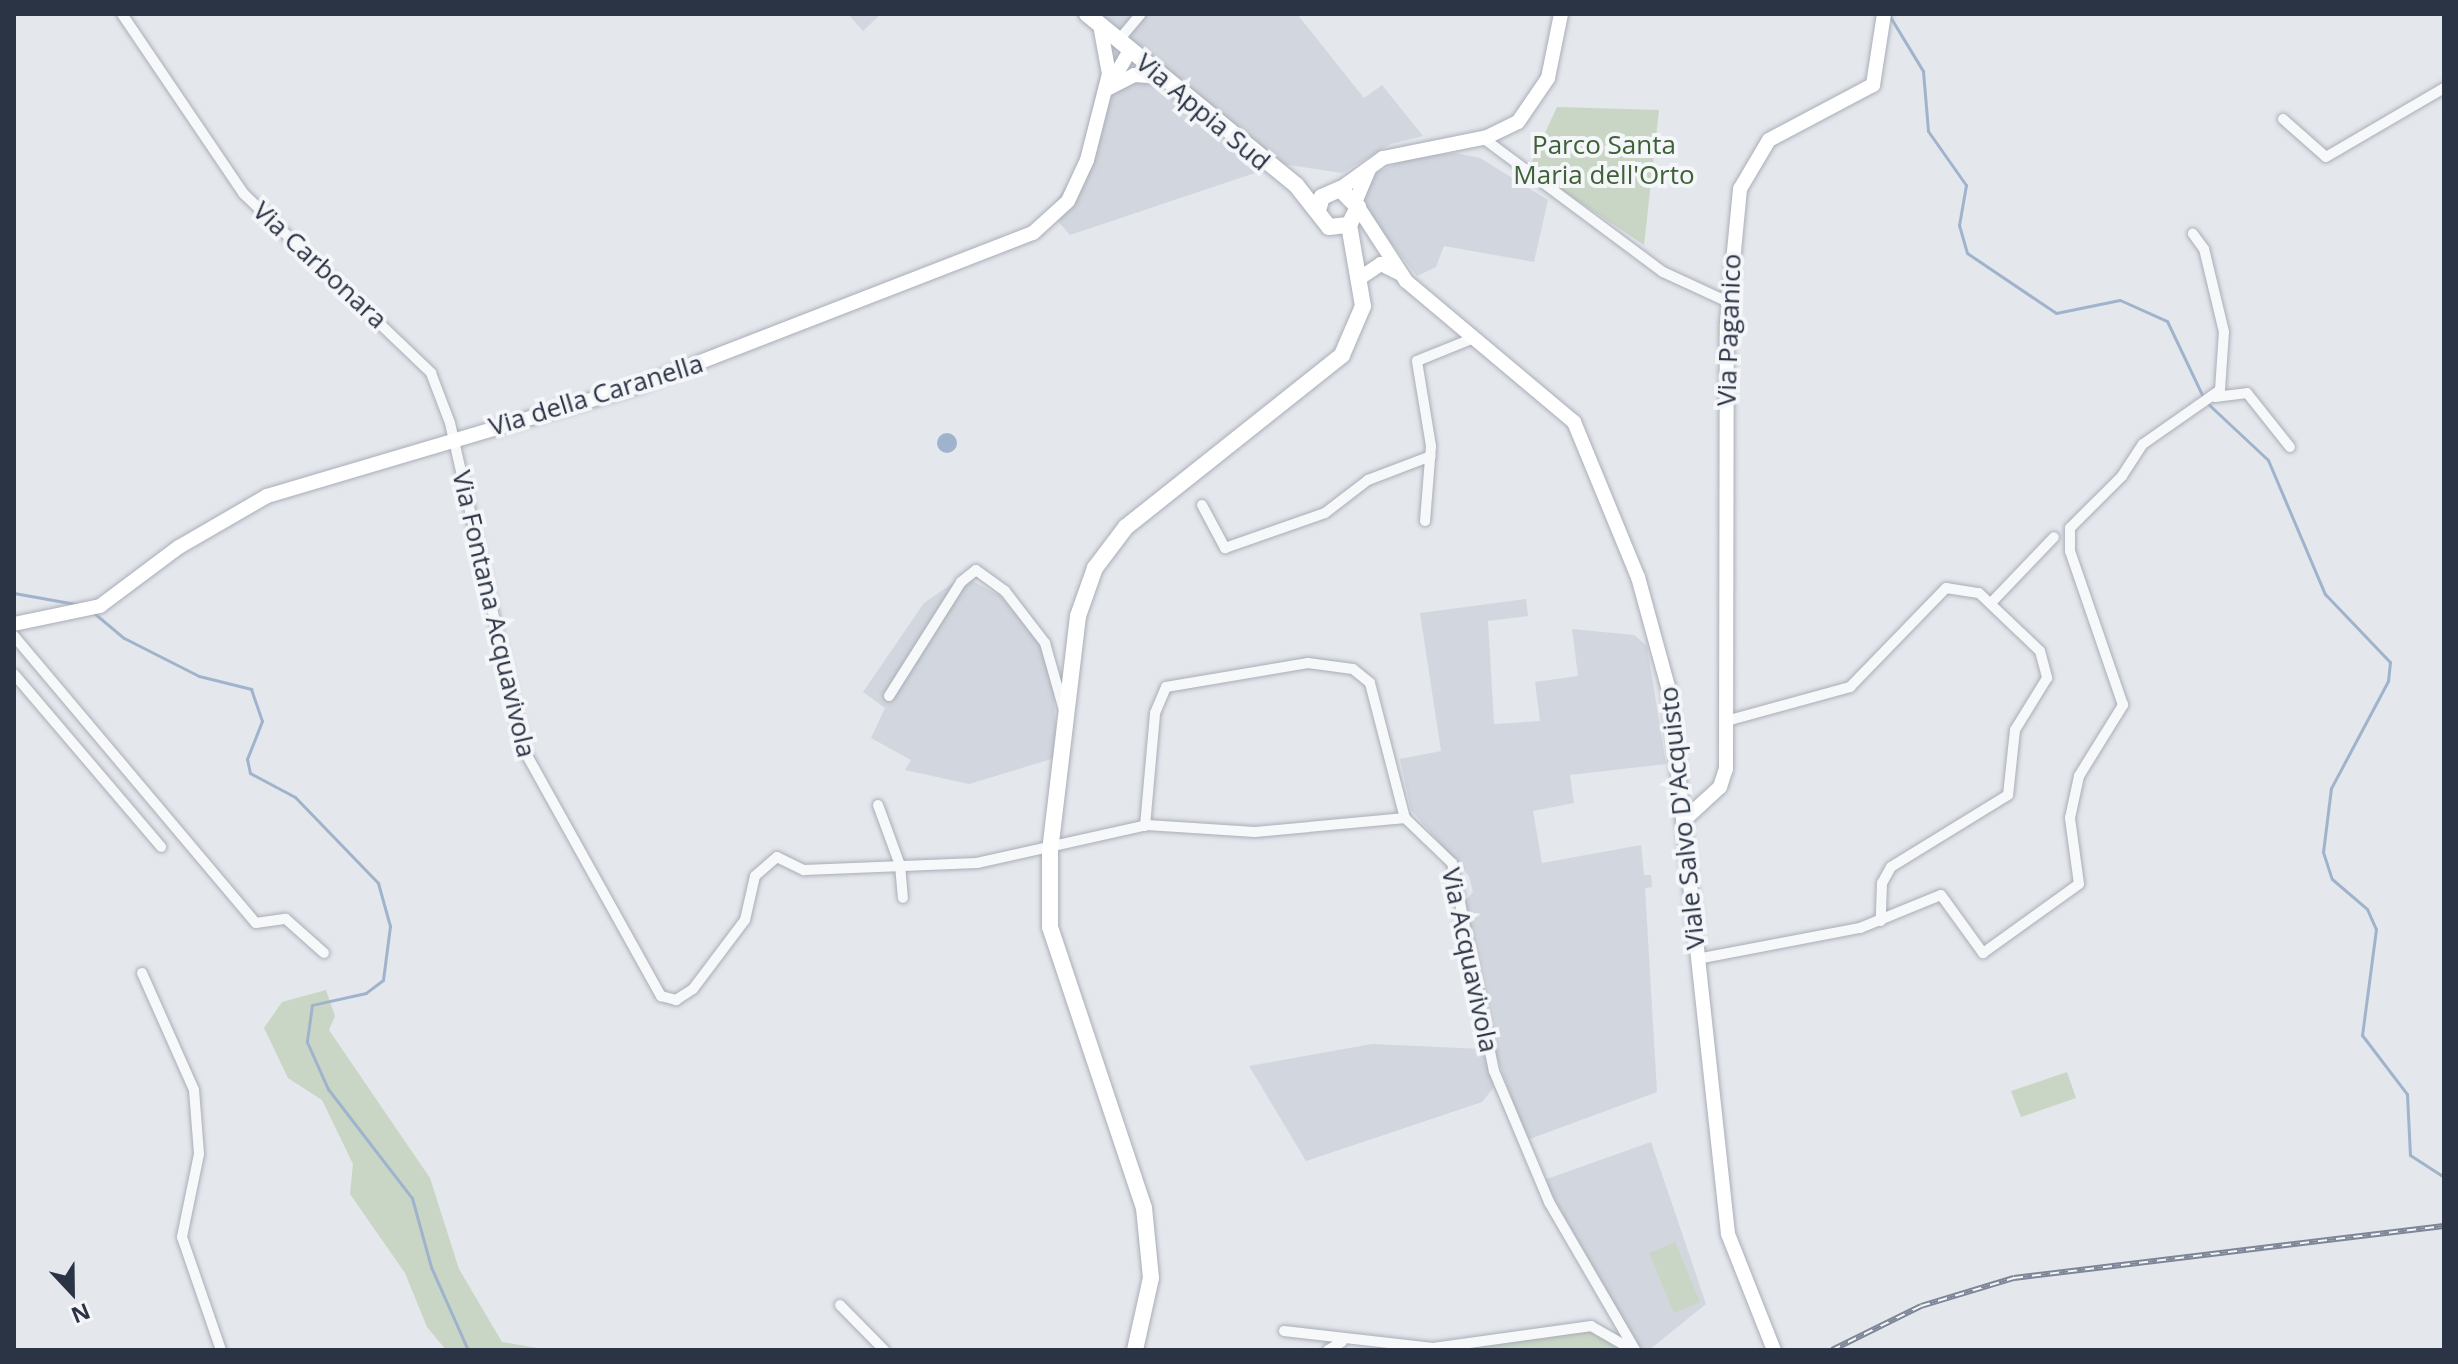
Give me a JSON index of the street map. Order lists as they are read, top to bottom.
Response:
{
  "streets": {
    "main road": [
      "Via Appia Sud",
      "Via Paganico",
      "Via della Caranella",
      "Viale Salvo D'Acquisto"
    ],
    "street": ["Via Carbonara", "Via Fontana Acquavivola", "Via Acquavivola"]
  },
  "crossings": [
    ["Via Appia Sud", "Via della Caranella"],
    ["Via Carbonara", "Via della Caranella"],
    ["Via Carbonara", "Via Fontana Acquavivola"],
    ["Via Paganico", "Viale Salvo D'Acquisto"],
    ["Via della Caranella", "Via Fontana Acquavivola"]
  ],
  "parks": ["Parco Santa Maria dell'Orto"],
  "north": "bottom"
}
